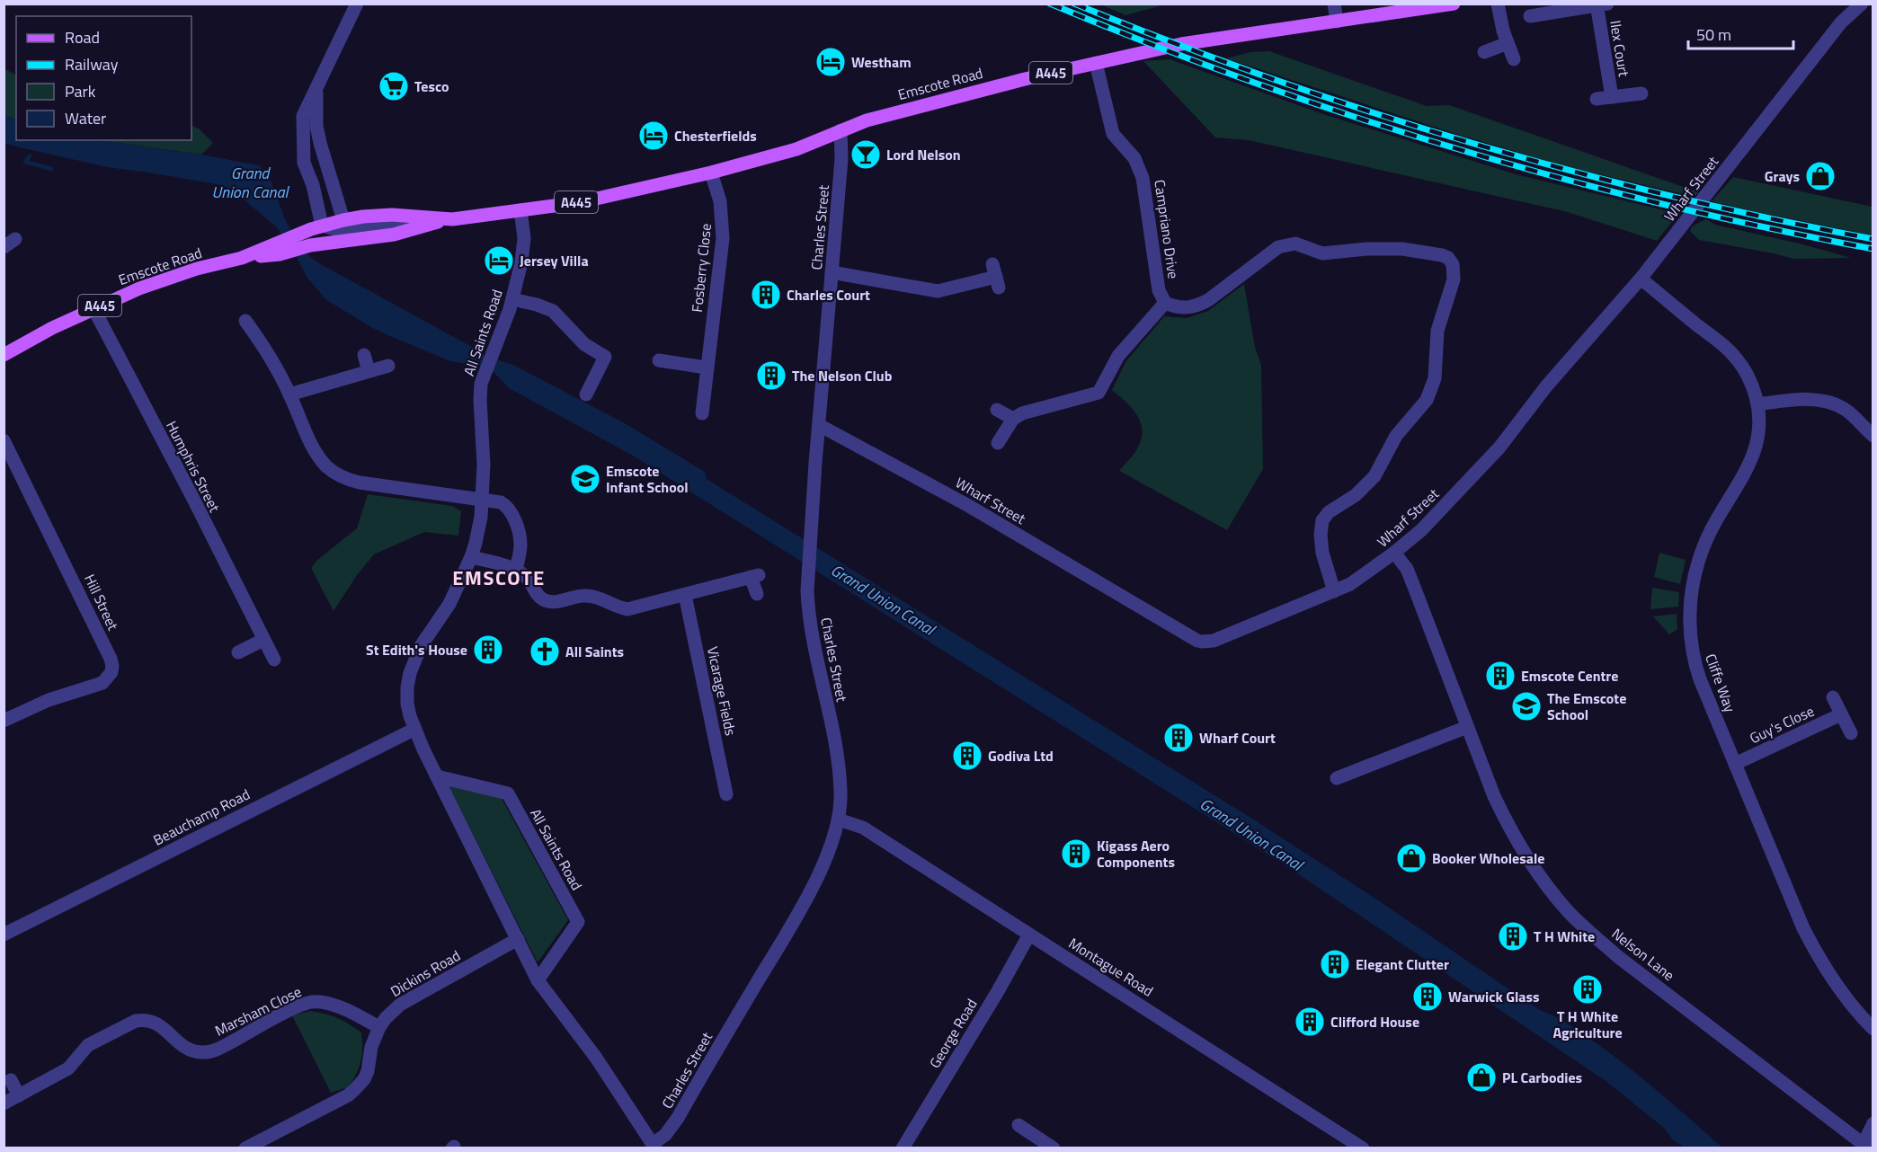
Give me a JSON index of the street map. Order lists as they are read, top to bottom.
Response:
{
  "streets": {
    "main road": ["A445", "Emscote Road"],
    "street": [
      "Ilex Court",
      "Wharf Street",
      "Charles Street",
      "Campriano Drive",
      "Fosberry Close",
      "All Saints Road",
      "Humphris Street",
      "Hill Street",
      "Cliffe Way",
      "Vicarage Fields",
      "Guy's Close",
      "Beauchamp Road",
      "Nelson Lane",
      "Montague Road",
      "Dickins Road",
      "Marsham Close",
      "George Road"
    ]
  },
  "crossings": [
    ["Emscote Road", "Charles Street"],
    ["Emscote Road", "Campriano Drive"],
    ["Emscote Road", "Fosberry Close"],
    ["Emscote Road", "All Saints Road"],
    ["Emscote Road", "Humphris Street"],
    ["Wharf Street", "Charles Street"],
    ["Wharf Street", "Cliffe Way"],
    ["Wharf Street", "Nelson Lane"],
    ["Charles Street", "All Saints Road"],
    ["Charles Street", "Montague Road"],
    ["All Saints Road", "Beauchamp Road"],
    ["All Saints Road", "Dickins Road"],
    ["Cliffe Way", "Guy's Close"],
    ["Montague Road", "George Road"],
    ["Dickins Road", "Marsham Close"]
  ],
  "districts": ["EMSCOTE"],
  "water": ["Grand Union Canal"],
  "places": {
    "hotel": ["Westham", "Chesterfields", "Jersey Villa"],
    "supermarket": ["Tesco"],
    "bar": ["Lord Nelson"],
    "shop": ["Grays", "Booker Wholesale", "PL Carbodies"],
    "building": [
      "Charles Court",
      "The Nelson Club",
      "St Edith's House",
      "Emscote Centre",
      "Wharf Court",
      "Godiva Ltd",
      "Kigass Aero Components",
      "T H White",
      "Elegant Clutter",
      "T H White Agriculture",
      "Warwick Glass",
      "Clifford House"
    ],
    "school or university": ["Emscote Infant School", "The Emscote School"],
    "church": ["All Saints"]
  },
  "legend": [
    "Road",
    "Railway",
    "Park",
    "Water"
  ],
  "scale_bar": "50 m"
}
